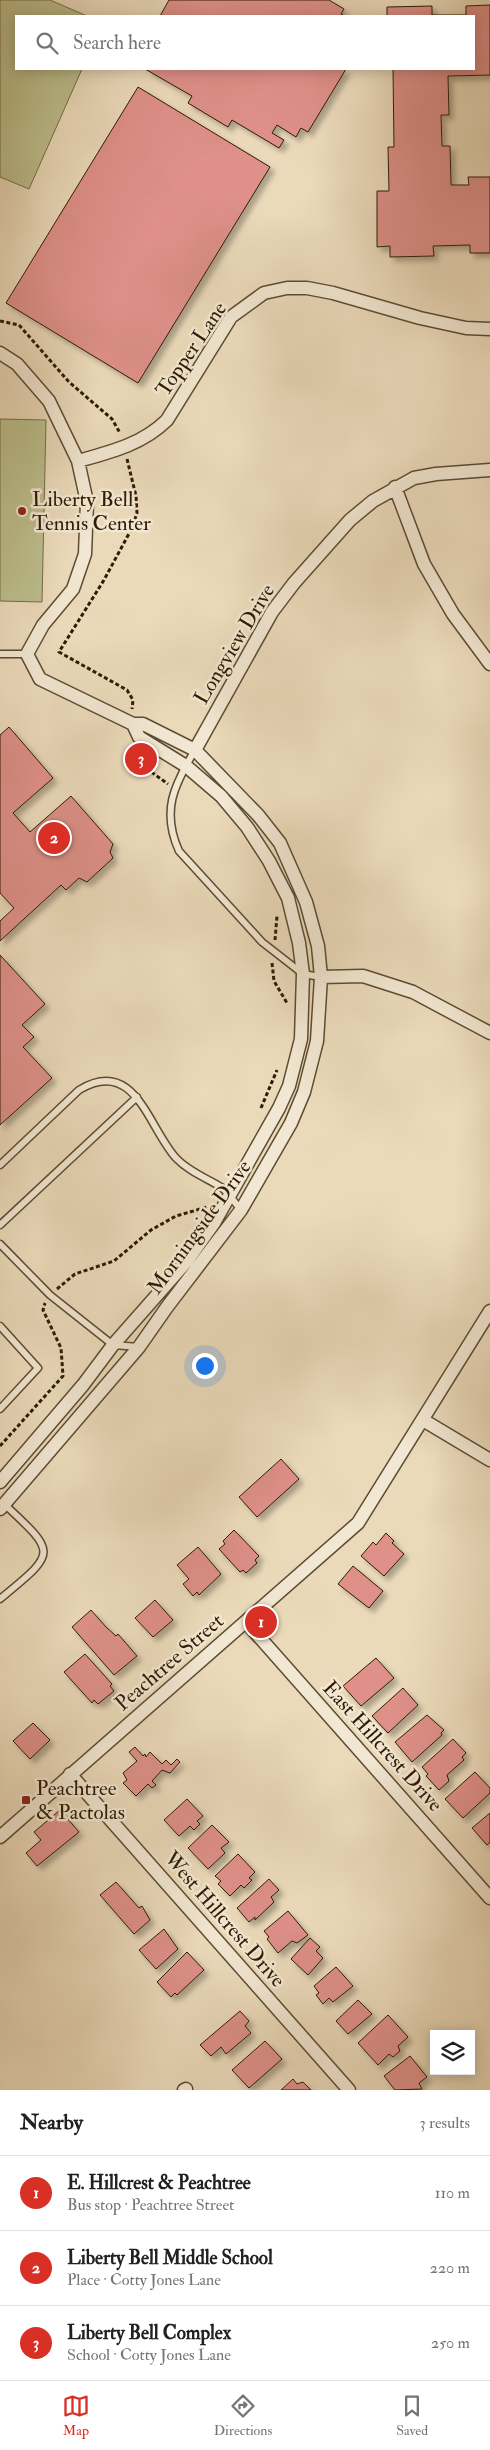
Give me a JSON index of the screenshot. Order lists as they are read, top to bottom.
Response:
{
  "streets": {
    "street": [
      "Topper Lane",
      "Longview Drive",
      "Morningside Drive",
      "Peachtree Street",
      "East Hillcrest Drive",
      "West Hillcrest Drive"
    ]
  },
  "crossings": [
    ["Longview Drive", "Morningside Drive"],
    ["Peachtree Street", "East Hillcrest Drive"],
    ["Peachtree Street", "West Hillcrest Drive"]
  ],
  "places": {
    "other": ["Liberty Bell Tennis Center"],
    "transit": ["Peachtree & Pactolas"]
  },
  "page": {
    "search": "Search here",
    "pins": ["3", "2", "1"],
    "heading": ["Nearby", "3 results"],
    "list": [
      {
        "mark": "1",
        "name": "E. Hillcrest & Peachtree",
        "note": "Bus stop · Peachtree Street",
        "value": "110 m"
      },
      {
        "mark": "2",
        "name": "Liberty Bell Middle School",
        "note": "Place · Cotty Jones Lane",
        "value": "220 m"
      },
      {
        "mark": "3",
        "name": "Liberty Bell Complex",
        "note": "School · Cotty Jones Lane",
        "value": "250 m"
      }
    ],
    "nav": ["Map", "Directions", "Saved"]
  }
}
